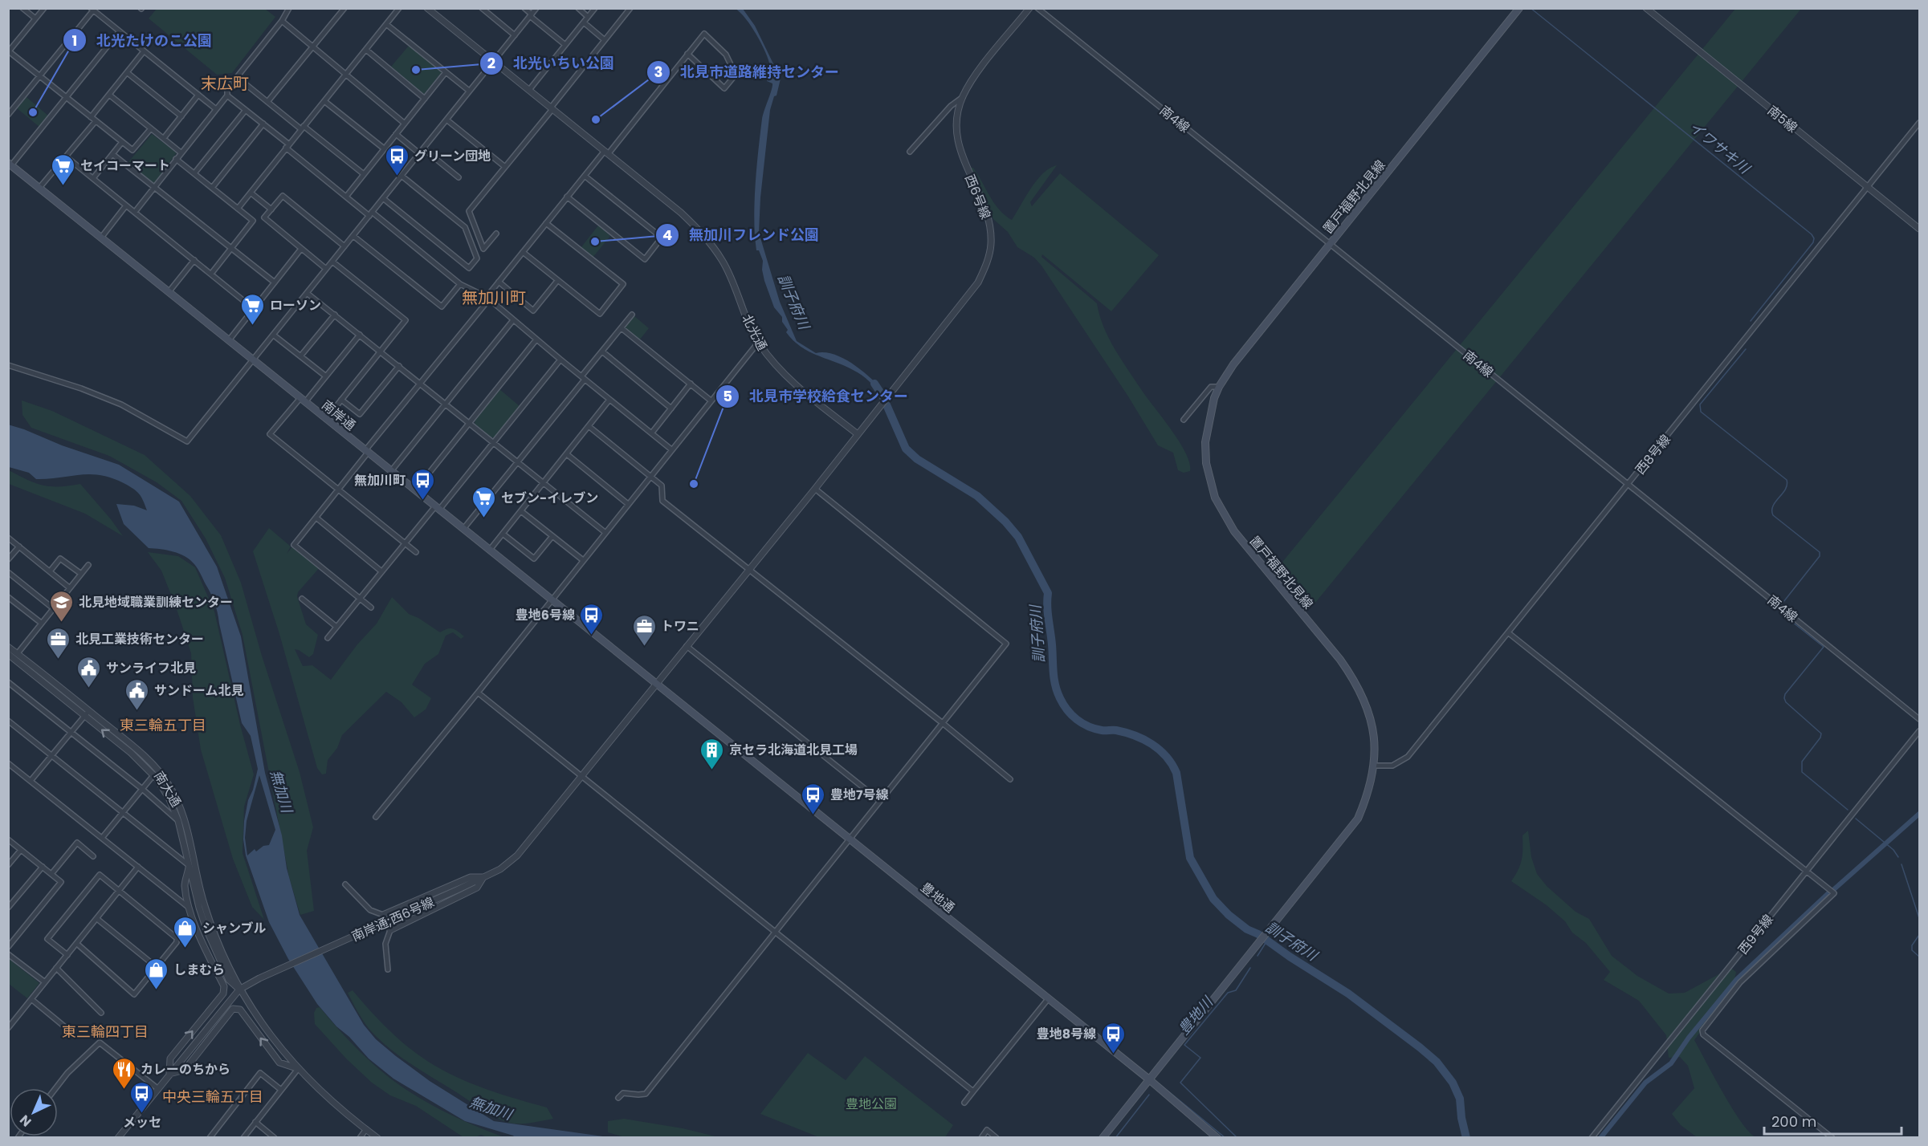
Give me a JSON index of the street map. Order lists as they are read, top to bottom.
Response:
{
  "streets": {
    "main road": ["置戸福野北見線", "南岸通", "豊地通"],
    "street": [
      "南4線",
      "南5線",
      "西6号線",
      "北光通",
      "西8号線",
      "南大通",
      "南岸通;西6号線",
      "西9号線"
    ]
  },
  "crossings": [
    ["南4線", "置戸福野北見線"],
    ["南4線", "西8号線"],
    ["南5線", "西8号線"],
    ["西6号線", "北光通"],
    ["置戸福野北見線", "西8号線"],
    ["置戸福野北見線", "豊地通"],
    ["南岸通", "豊地通"],
    ["南岸通", "南岸通;西6号線"],
    ["南大通", "南岸通;西6号線"],
    ["豊地通", "南岸通;西6号線"]
  ],
  "districts": [
    "末広町",
    "無加川町",
    "東三輪五丁目",
    "東三輪四丁目",
    "中央三輪五丁目"
  ],
  "water": [
    "イワサキ川",
    "訓子府川",
    "無加川",
    "豊地川"
  ],
  "parks": ["豊地公園"],
  "places": {
    "other": [
      "北光いちい公園",
      "北光たけのこ公園",
      "北見市道路維持センター",
      "無加川フレンド公園",
      "北見市学校給食センター"
    ],
    "bus stop": [
      "グリーン団地",
      "無加川町",
      "豊地6号線",
      "豊地7号線",
      "豊地8号線",
      "メッセ"
    ],
    "supermarket": ["セイコーマート", "ローソン", "セブン-イレブン"],
    "school or university": ["北見地域職業訓練センター"],
    "office": ["トワニ", "北見工業技術センター"],
    "public building": ["サンライフ北見", "サンドーム北見"],
    "building": ["京セラ北海道北見工場"],
    "shop": ["シャンブル", "しまむら"],
    "restaurant": ["カレーのちから"]
  },
  "scale_bar": "200 m",
  "north": "bottom left"
}
